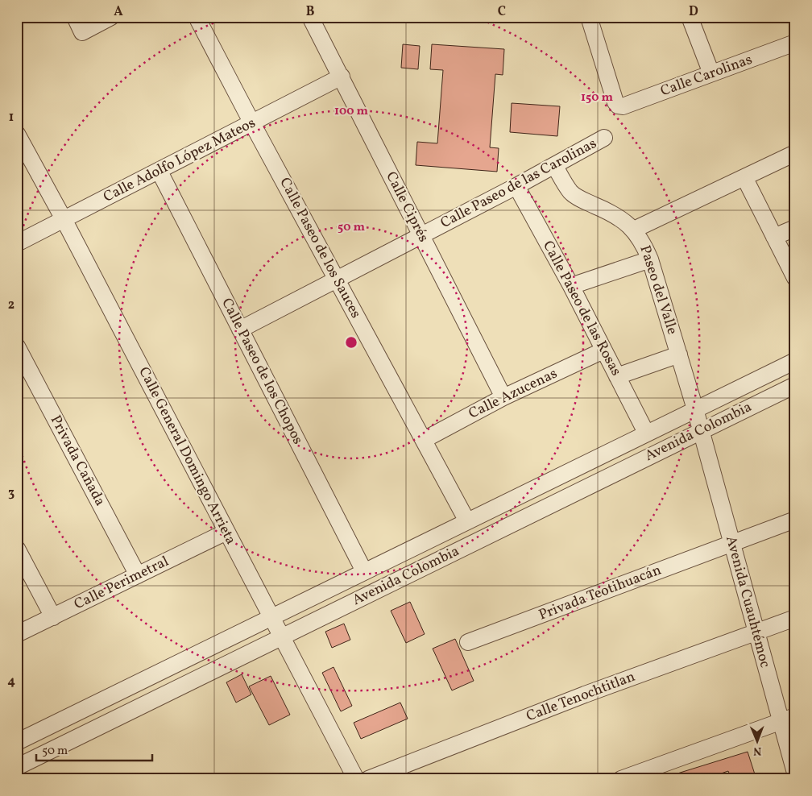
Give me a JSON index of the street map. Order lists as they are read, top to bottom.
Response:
{
  "streets": {
    "street": [
      "Calle Carolinas",
      "Calle Adolfo López Mateos",
      "Calle Paseo de las Carolinas",
      "Calle Ciprés",
      "Calle Paseo de los Sauces",
      "Paseo del Valle",
      "Calle Paseo de las Rosas",
      "Calle Paseo de los Chopos",
      "Calle Azucenas",
      "Avenida Colombia",
      "Calle General Domingo Arrieta",
      "Privada Cañada",
      "Calle Perimetral",
      "Privada Teotihuacán",
      "Avenida Cuauhtémoc",
      "Calle Tenochtitlan"
    ]
  },
  "crossings": [
    ["Calle Adolfo López Mateos", "Calle Ciprés"],
    ["Calle Adolfo López Mateos", "Calle Paseo de los Sauces"],
    ["Calle Adolfo López Mateos", "Calle Paseo de los Chopos"],
    ["Calle Adolfo López Mateos", "Calle General Domingo Arrieta"],
    ["Calle Paseo de las Carolinas", "Calle Ciprés"],
    ["Calle Paseo de las Carolinas", "Calle Paseo de los Sauces"],
    ["Calle Paseo de las Carolinas", "Paseo del Valle"],
    ["Calle Paseo de las Carolinas", "Calle Paseo de las Rosas"],
    ["Calle Paseo de las Carolinas", "Calle Paseo de los Chopos"],
    ["Calle Ciprés", "Calle Azucenas"],
    ["Calle Paseo de los Sauces", "Calle Azucenas"],
    ["Calle Paseo de los Sauces", "Avenida Colombia"],
    ["Paseo del Valle", "Avenida Colombia"],
    ["Paseo del Valle", "Avenida Cuauhtémoc"],
    ["Calle Paseo de las Rosas", "Calle Azucenas"],
    ["Calle Paseo de las Rosas", "Avenida Colombia"],
    ["Calle Paseo de los Chopos", "Avenida Colombia"],
    ["Avenida Colombia", "Calle General Domingo Arrieta"],
    ["Avenida Colombia", "Avenida Cuauhtémoc"],
    ["Calle General Domingo Arrieta", "Calle Perimetral"],
    ["Privada Cañada", "Calle Perimetral"],
    ["Privada Teotihuacán", "Avenida Cuauhtémoc"],
    ["Avenida Cuauhtémoc", "Calle Tenochtitlan"]
  ],
  "scale_bar": "50 m",
  "north": "bottom",
  "grid": {
    "columns": [
      "A",
      "B",
      "C",
      "D"
    ],
    "rows": [
      "1",
      "2",
      "3",
      "4"
    ]
  },
  "rings": ["150 m", "100 m", "50 m"]
}
